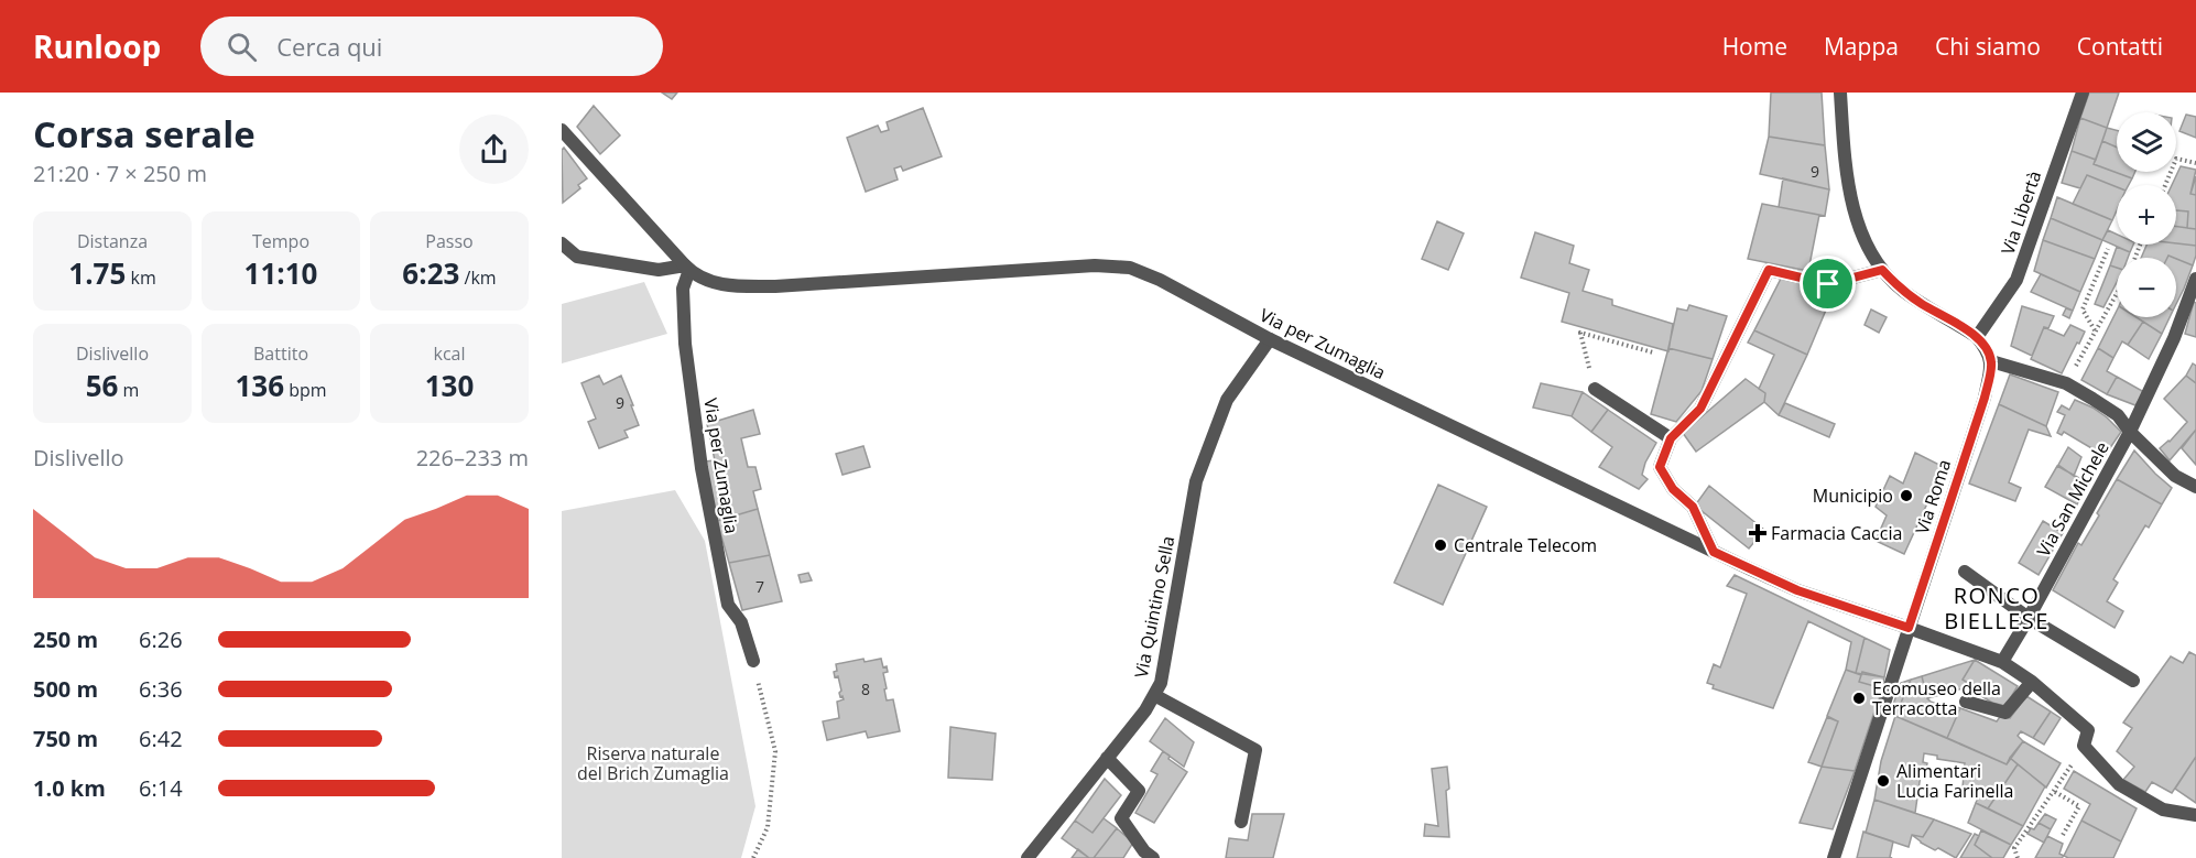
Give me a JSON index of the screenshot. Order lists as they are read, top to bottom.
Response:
{
  "streets": {
    "street": [
      "Via Libertà",
      "Via per Zumaglia",
      "Via Roma",
      "Via San Michele",
      "Via Quintino Sella"
    ]
  },
  "crossings": [
    ["Via per Zumaglia", "Via Roma"],
    ["Via per Zumaglia", "Via San Michele"],
    ["Via per Zumaglia", "Via Quintino Sella"]
  ],
  "districts": ["RONCO BIELLESE"],
  "parks": ["Riserva naturale del Brich Zumaglia"],
  "places": {
    "other": [
      "Municipio",
      "Centrale Telecom",
      "Ecomuseo della Terracotta",
      "Alimentari Lucia Farinella"
    ],
    "health": ["Farmacia Caccia"]
  },
  "house_numbers": [
    "9",
    "9",
    "7",
    "8"
  ],
  "page": {
    "header": "Runloop",
    "search": "Cerca qui",
    "nav": [
      "Home",
      "Mappa",
      "Chi siamo",
      "Contatti"
    ],
    "heading": ["Corsa serale", "21:20 · 7 × 250 m"],
    "map_buttons": ["+", "−"],
    "stats": [
      ["Distanza", "1.75 km"],
      ["Tempo", "11:10"],
      ["Passo", "6:23 /km"],
      ["Dislivello", "56 m"],
      ["Battito", "136 bpm"],
      ["kcal", "130"]
    ],
    "chart": ["Dislivello", "226–233 m"],
    "list": [
      {
        "name": "250 m",
        "note": "6:26"
      },
      {
        "name": "500 m",
        "note": "6:36"
      },
      {
        "name": "750 m",
        "note": "6:42"
      },
      {
        "name": "1.0 km",
        "note": "6:14"
      }
    ]
  }
}
